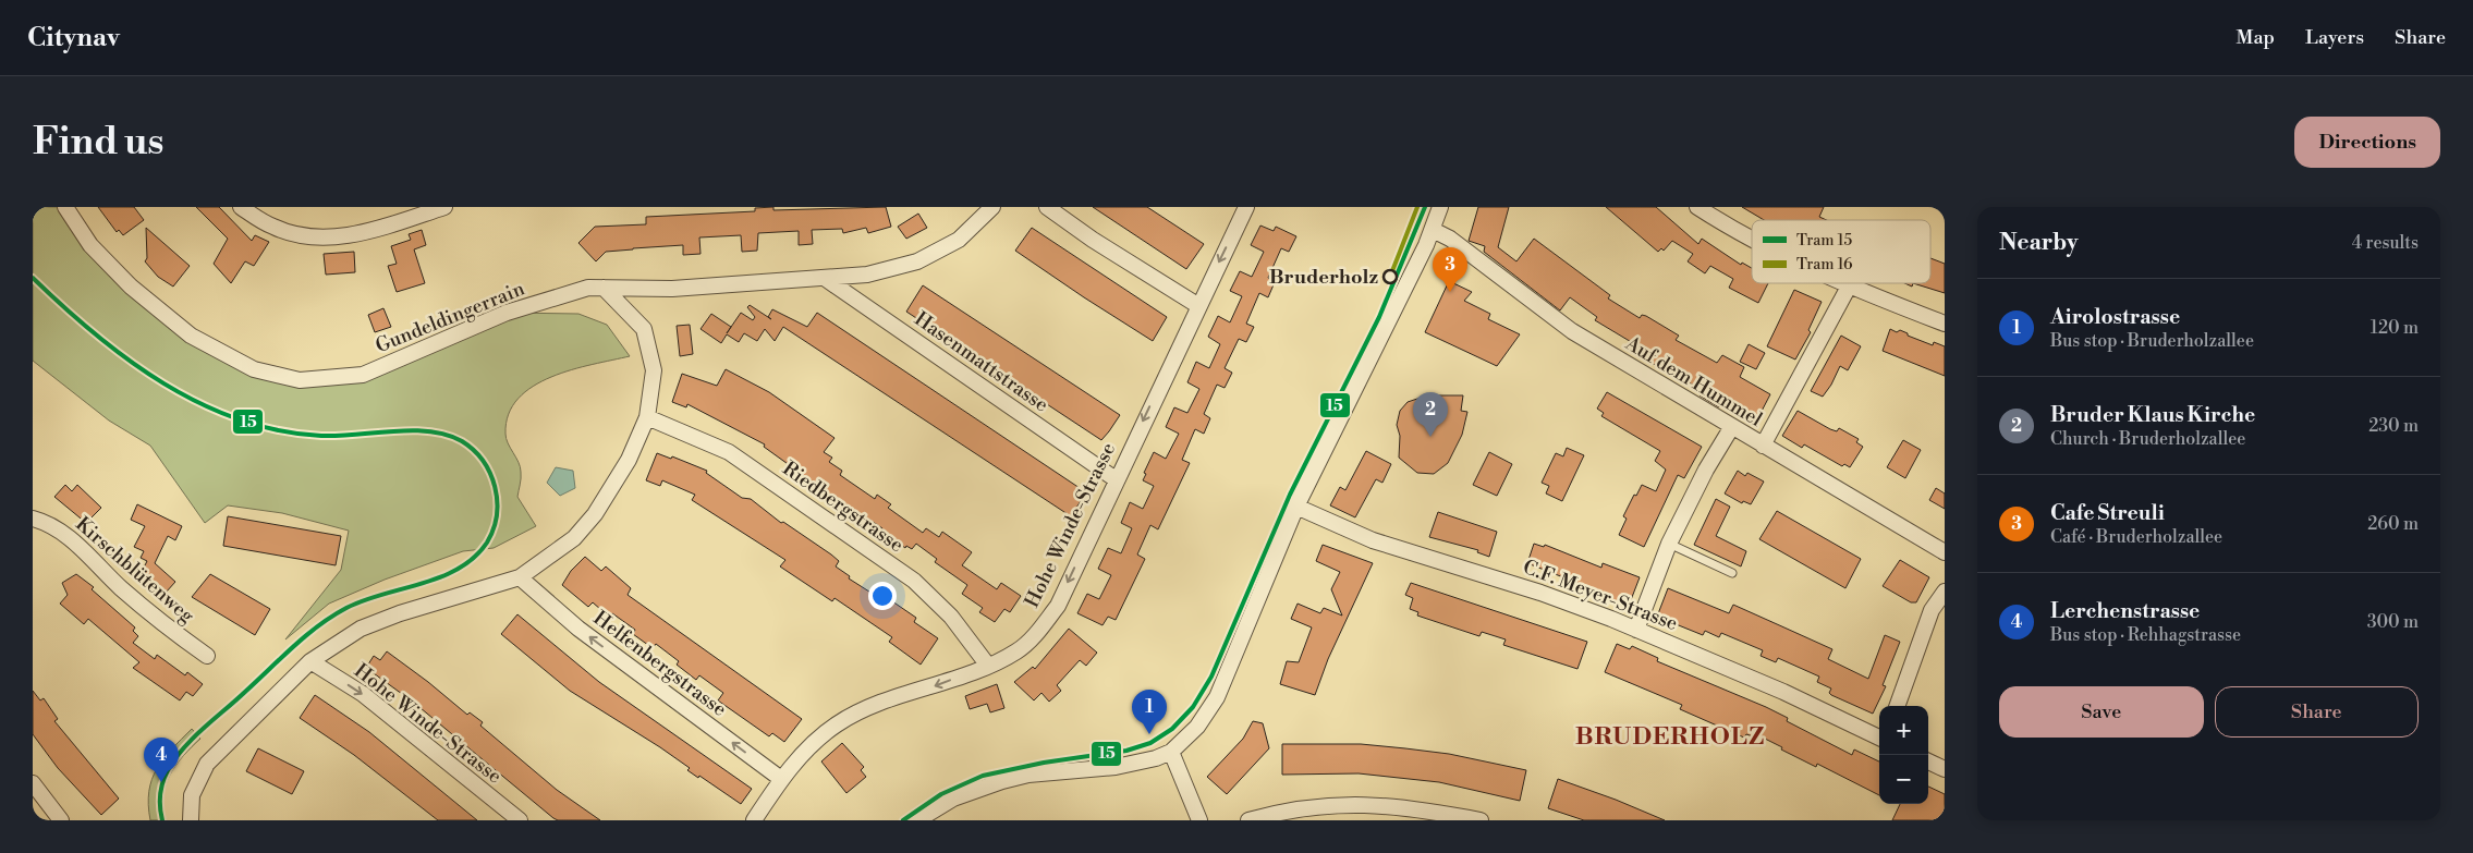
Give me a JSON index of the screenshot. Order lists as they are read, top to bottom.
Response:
{
  "streets": {
    "street": [
      "Gundeldingerrain",
      "Hasenmattstrasse",
      "Auf dem Hummel",
      "Riedbergstrasse",
      "Hohe Winde-Strasse",
      "Kirschblütenweg",
      "C.F. Meyer-Strasse",
      "Helfenbergstrasse"
    ]
  },
  "crossings": [
    ["Gundeldingerrain", "Hasenmattstrasse"],
    ["Hasenmattstrasse", "Hohe Winde-Strasse"],
    ["Riedbergstrasse", "Hohe Winde-Strasse"],
    ["Hohe Winde-Strasse", "Helfenbergstrasse"]
  ],
  "one_way": ["Helfenbergstrasse"],
  "districts": ["BRUDERHOLZ"],
  "places": ["Bruderholz"],
  "lines": ["tram line 15", "tram line 16"],
  "legend": ["Tram 15", "Tram 16"],
  "page": {
    "header": "Citynav",
    "nav": ["Map", "Layers", "Share"],
    "buttons": [
      "Directions",
      ["Save", "Share"]
    ],
    "title": "Find us",
    "heading": ["Nearby", "4 results"],
    "pins": [
      "3",
      "2",
      "1",
      "4"
    ],
    "list": [
      {
        "mark": "1",
        "name": "Airolostrasse",
        "note": "Bus stop · Bruderholzallee",
        "value": "120 m"
      },
      {
        "mark": "2",
        "name": "Bruder Klaus Kirche",
        "note": "Church · Bruderholzallee",
        "value": "230 m"
      },
      {
        "mark": "3",
        "name": "Cafe Streuli",
        "note": "Café · Bruderholzallee",
        "value": "260 m"
      },
      {
        "mark": "4",
        "name": "Lerchenstrasse",
        "note": "Bus stop · Rehhagstrasse",
        "value": "300 m"
      }
    ],
    "map_buttons": ["+", "−"]
  }
}
